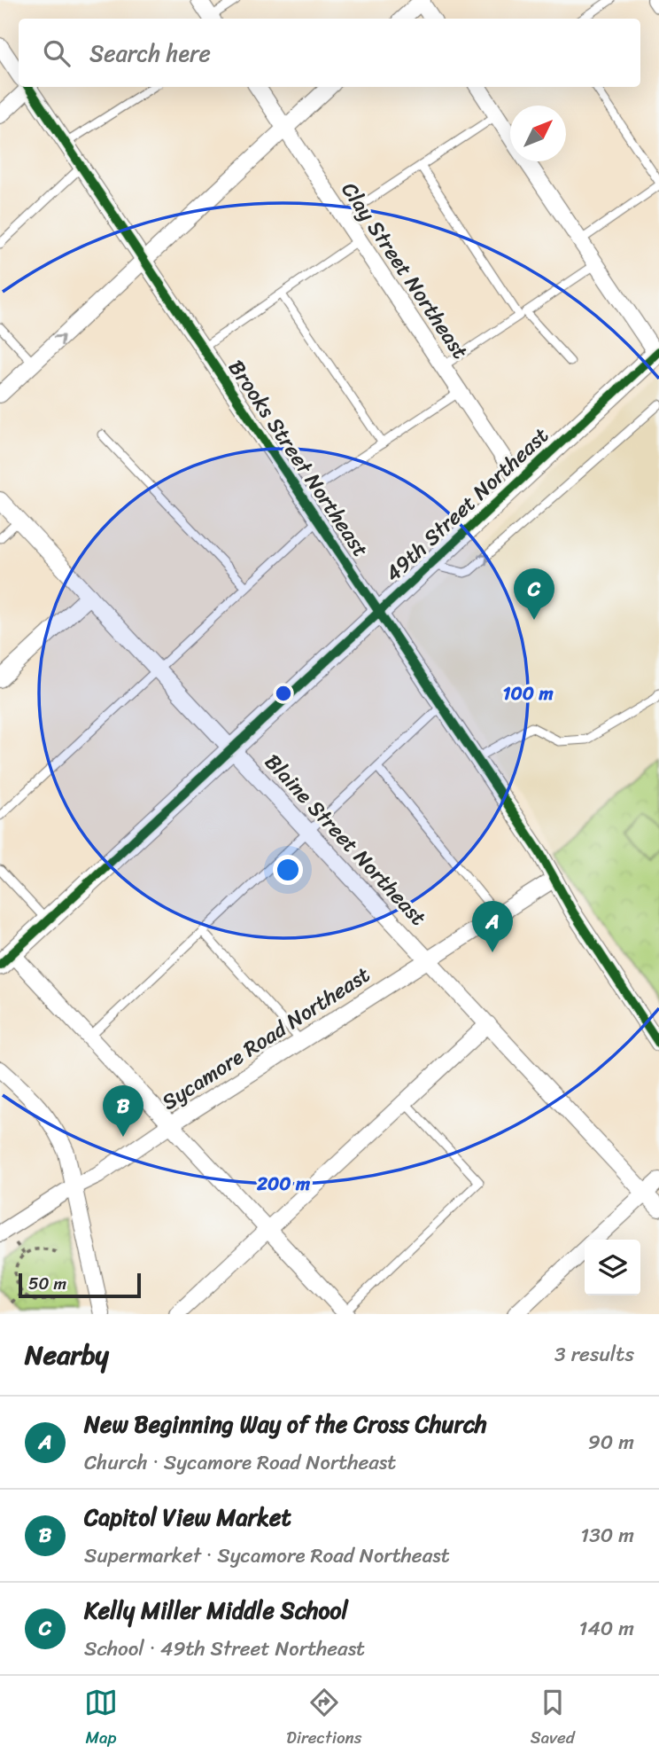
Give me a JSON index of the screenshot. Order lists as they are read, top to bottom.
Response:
{
  "streets": {
    "street": [
      "Clay Street Northeast",
      "Brooks Street Northeast",
      "49th Street Northeast",
      "Blaine Street Northeast",
      "Sycamore Road Northeast"
    ]
  },
  "crossings": [
    ["Clay Street Northeast", "49th Street Northeast"],
    ["Brooks Street Northeast", "49th Street Northeast"],
    ["Brooks Street Northeast", "Sycamore Road Northeast"],
    ["49th Street Northeast", "Blaine Street Northeast"],
    ["Blaine Street Northeast", "Sycamore Road Northeast"]
  ],
  "scale_bar": "50 m",
  "north": "top right",
  "page": {
    "search": "Search here",
    "pins": ["C", "A", "B"],
    "scale": "50 m",
    "heading": ["Nearby", "3 results"],
    "list": [
      {
        "mark": "A",
        "name": "New Beginning Way of the Cross Church",
        "note": "Church · Sycamore Road Northeast",
        "value": "90 m"
      },
      {
        "mark": "B",
        "name": "Capitol View Market",
        "note": "Supermarket · Sycamore Road Northeast",
        "value": "130 m"
      },
      {
        "mark": "C",
        "name": "Kelly Miller Middle School",
        "note": "School · 49th Street Northeast",
        "value": "140 m"
      }
    ],
    "nav": ["Map", "Directions", "Saved"]
  },
  "rings": ["100 m", "200 m"]
}
